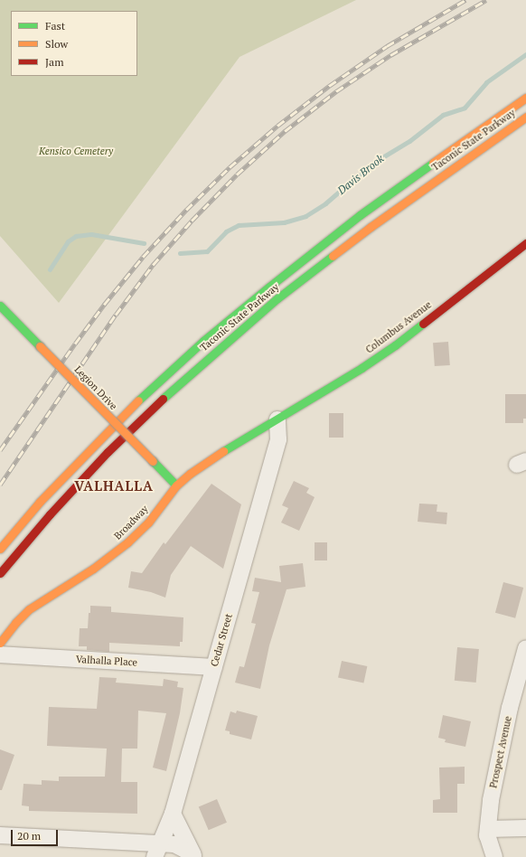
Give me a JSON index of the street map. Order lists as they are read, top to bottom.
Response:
{
  "streets": {
    "main road": [
      "Taconic State Parkway",
      "Columbus Avenue",
      "Legion Drive",
      "Broadway"
    ],
    "street": ["Cedar Street", "Valhalla Place", "Prospect Avenue"]
  },
  "crossings": [
    ["Columbus Avenue", "Broadway"],
    ["Columbus Avenue", "Cedar Street"],
    ["Legion Drive", "Broadway"],
    ["Broadway", "Cedar Street"],
    ["Cedar Street", "Valhalla Place"]
  ],
  "districts": ["VALHALLA"],
  "water": ["Davis Brook"],
  "parks": ["Kensico Cemetery"],
  "legend": ["Fast", "Slow", "Jam"],
  "scale_bar": "20 m"
}
